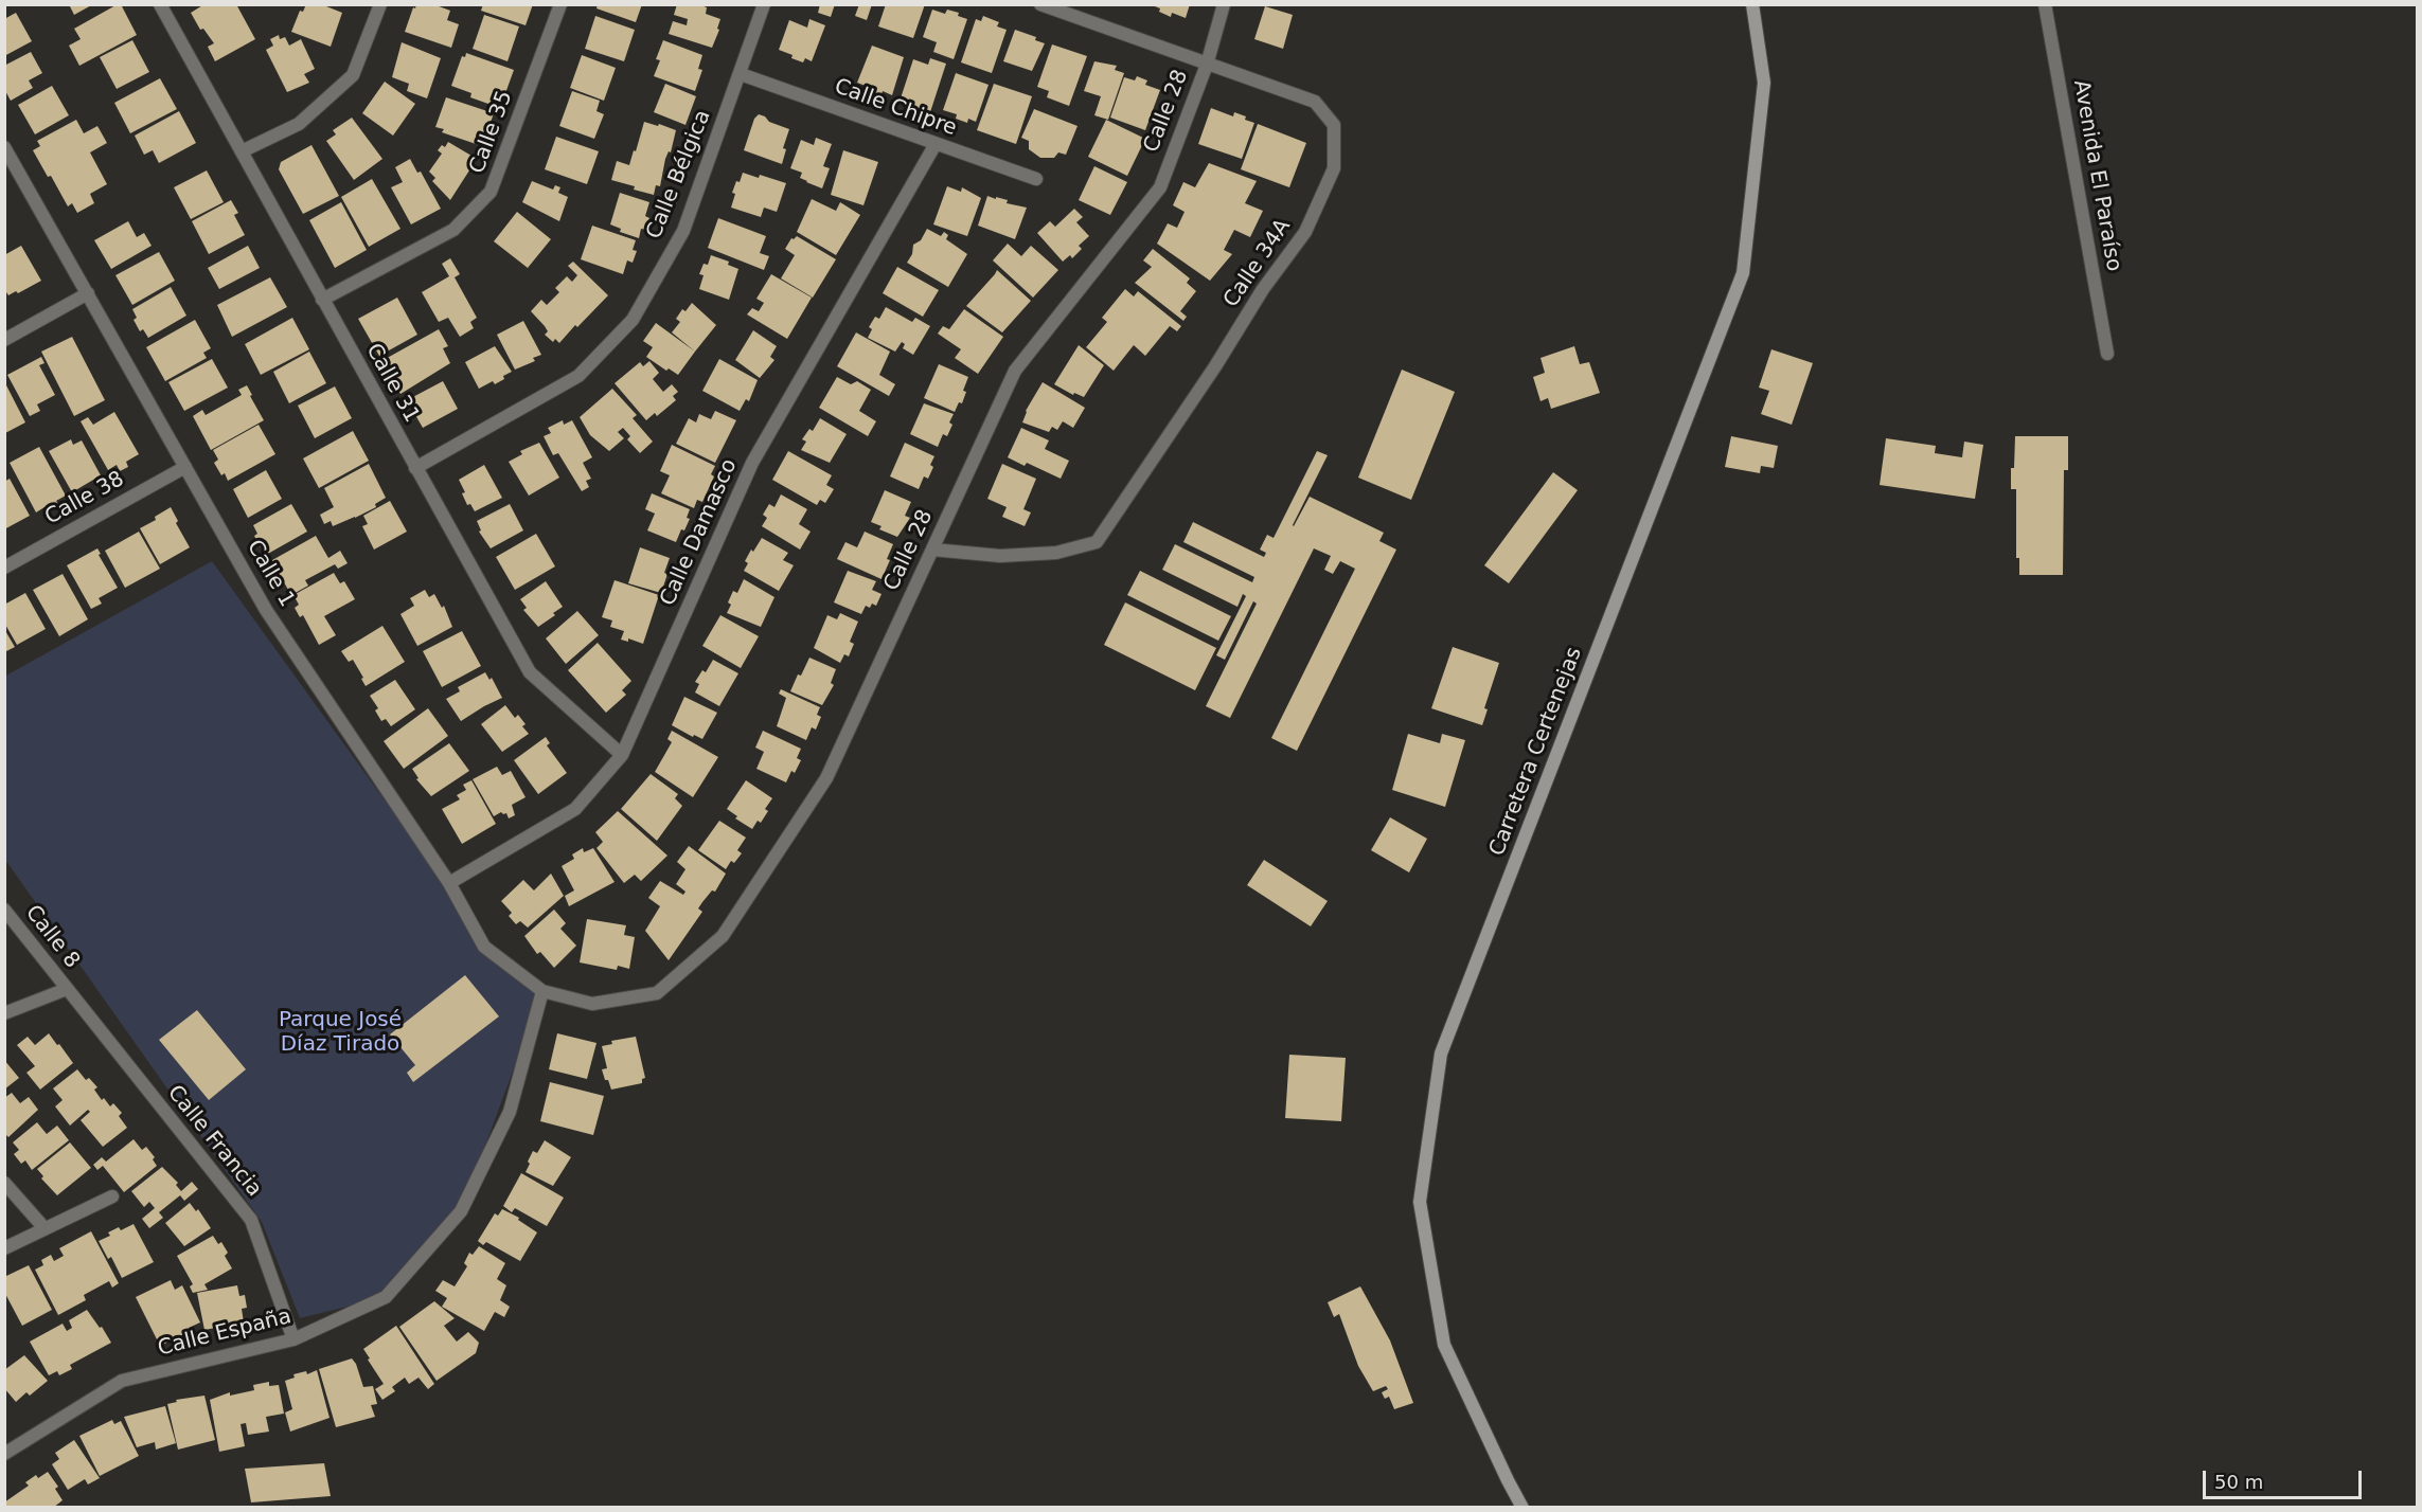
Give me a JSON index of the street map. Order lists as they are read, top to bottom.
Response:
{
  "streets": {
    "main road": ["Carretera Certenejas"],
    "street": [
      "Calle Chipre",
      "Calle 28",
      "Calle 35",
      "Calle Bélgica",
      "Avenida El Paraíso",
      "Calle 34A",
      "Calle 31",
      "Calle 38",
      "Calle Damasco",
      "Calle 1",
      "Calle 8",
      "Calle Francia",
      "Calle España"
    ]
  },
  "crossings": [
    ["Calle Chipre", "Calle Bélgica"],
    ["Calle Chipre", "Calle Damasco"],
    ["Calle 28", "Calle 34A"],
    ["Calle 28", "Calle 1"],
    ["Calle 28", "Calle España"],
    ["Calle 35", "Calle 31"],
    ["Calle Bélgica", "Calle 31"],
    ["Calle 31", "Calle Damasco"],
    ["Calle 38", "Calle 1"],
    ["Calle Damasco", "Calle 1"],
    ["Calle 1", "Calle España"],
    ["Calle 8", "Calle Francia"],
    ["Calle Francia", "Calle España"]
  ],
  "parks": ["Parque José Díaz Tirado"],
  "scale_bar": "50 m"
}
